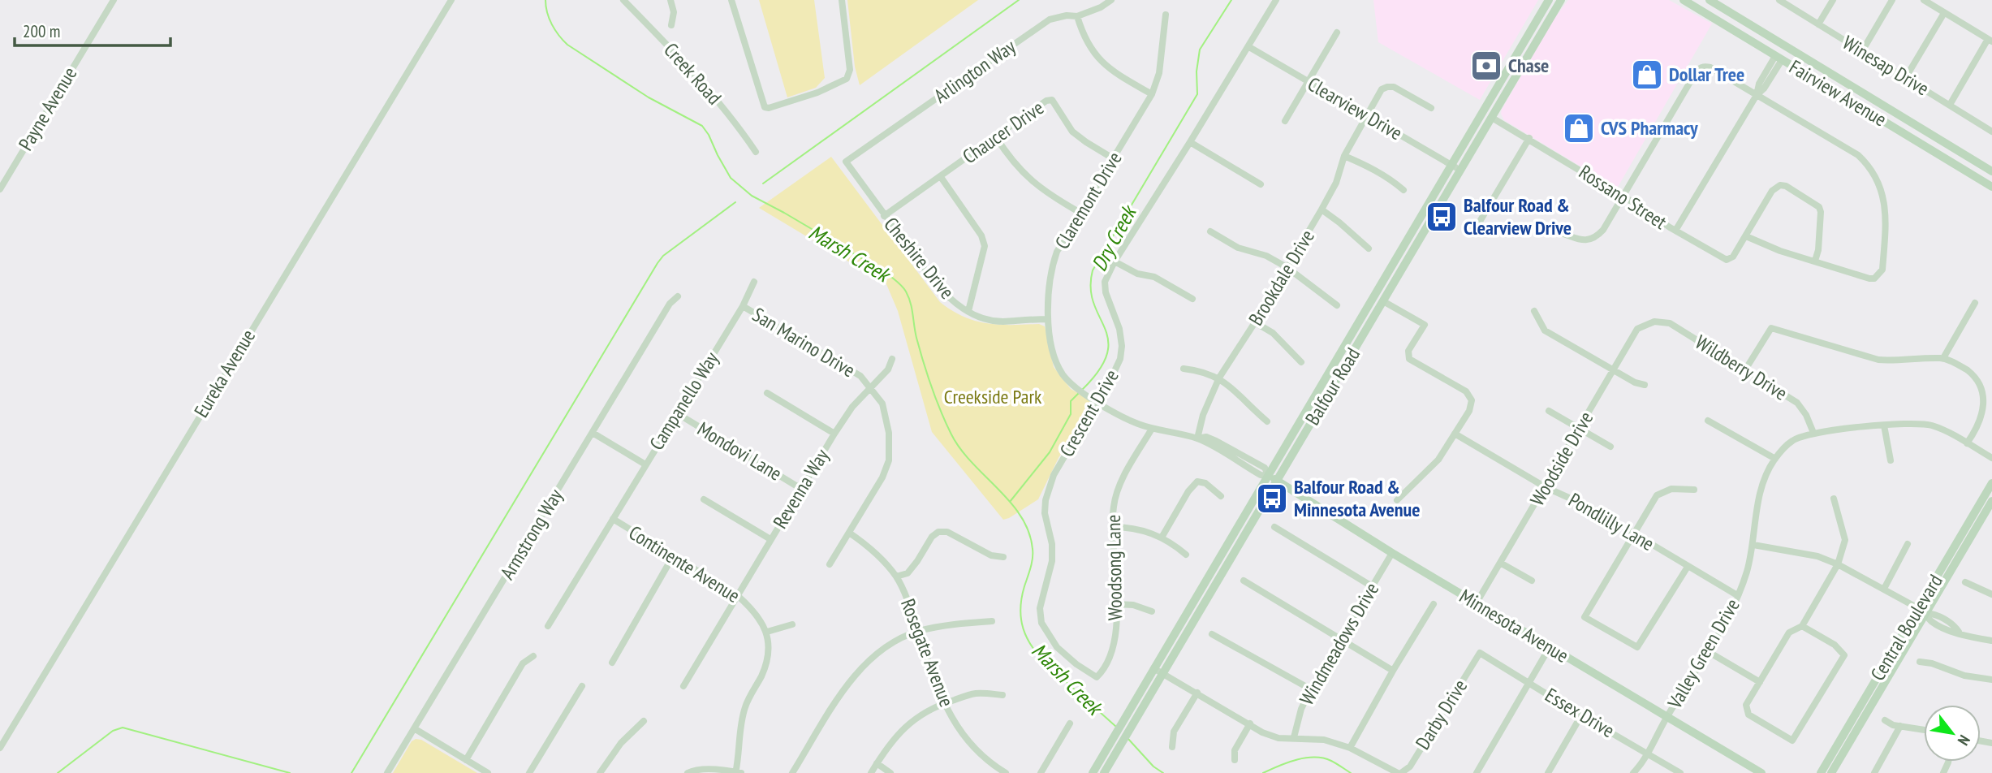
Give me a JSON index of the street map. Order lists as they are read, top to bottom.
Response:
{
  "streets": {
    "main road": [
      "Fairview Avenue",
      "Balfour Road",
      "Minnesota Avenue",
      "Central Boulevard"
    ],
    "street": [
      "Winesap Drive",
      "Arlington Way",
      "Creek Road",
      "Payne Avenue",
      "Clearview Drive",
      "Chaucer Drive",
      "Rossano Street",
      "Claremont Drive",
      "Cheshire Drive",
      "Brookdale Drive",
      "San Marino Drive",
      "Wildberry Drive",
      "Eureka Avenue",
      "Campanello Way",
      "Crescent Drive",
      "Mondovi Lane",
      "Woodside Drive",
      "Revenna Way",
      "Pondlilly Lane",
      "Armstrong Way",
      "Continente Avenue",
      "Woodsong Lane",
      "Windmeadows Drive",
      "Rosegate Avenue",
      "Valley Green Drive",
      "Essex Drive",
      "Darby Drive"
    ]
  },
  "crossings": [
    ["Arlington Way", "Cheshire Drive"],
    ["Clearview Drive", "Brookdale Drive"],
    ["Clearview Drive", "Balfour Road"],
    ["Clearview Drive", "Crescent Drive"],
    ["Chaucer Drive", "Claremont Drive"],
    ["Chaucer Drive", "Cheshire Drive"],
    ["Rossano Street", "Balfour Road"],
    ["Claremont Drive", "Cheshire Drive"],
    ["Claremont Drive", "Brookdale Drive"],
    ["Claremont Drive", "Balfour Road"],
    ["Claremont Drive", "Crescent Drive"],
    ["Claremont Drive", "Woodsong Lane"],
    ["Claremont Drive", "Minnesota Avenue"],
    ["San Marino Drive", "Campanello Way"],
    ["San Marino Drive", "Revenna Way"],
    ["San Marino Drive", "Rosegate Avenue"],
    ["Wildberry Drive", "Woodside Drive"],
    ["Wildberry Drive", "Valley Green Drive"],
    ["Balfour Road", "Minnesota Avenue"],
    ["Campanello Way", "Mondovi Lane"],
    ["Campanello Way", "Continente Avenue"],
    ["Crescent Drive", "Woodsong Lane"],
    ["Mondovi Lane", "Revenna Way"],
    ["Woodside Drive", "Pondlilly Lane"],
    ["Woodside Drive", "Minnesota Avenue"],
    ["Revenna Way", "Continente Avenue"],
    ["Pondlilly Lane", "Valley Green Drive"],
    ["Minnesota Avenue", "Windmeadows Drive"],
    ["Minnesota Avenue", "Valley Green Drive"],
    ["Valley Green Drive", "Essex Drive"],
    ["Essex Drive", "Darby Drive"]
  ],
  "water": ["Dry Creek", "Marsh Creek"],
  "parks": ["Creekside Park"],
  "places": {
    "bank": ["Chase"],
    "shop": ["Dollar Tree", "CVS Pharmacy"],
    "bus stop": ["Balfour Road & Clearview Drive", "Balfour Road & Minnesota Avenue"]
  },
  "scale_bar": "200 m",
  "north": "bottom right"
}
